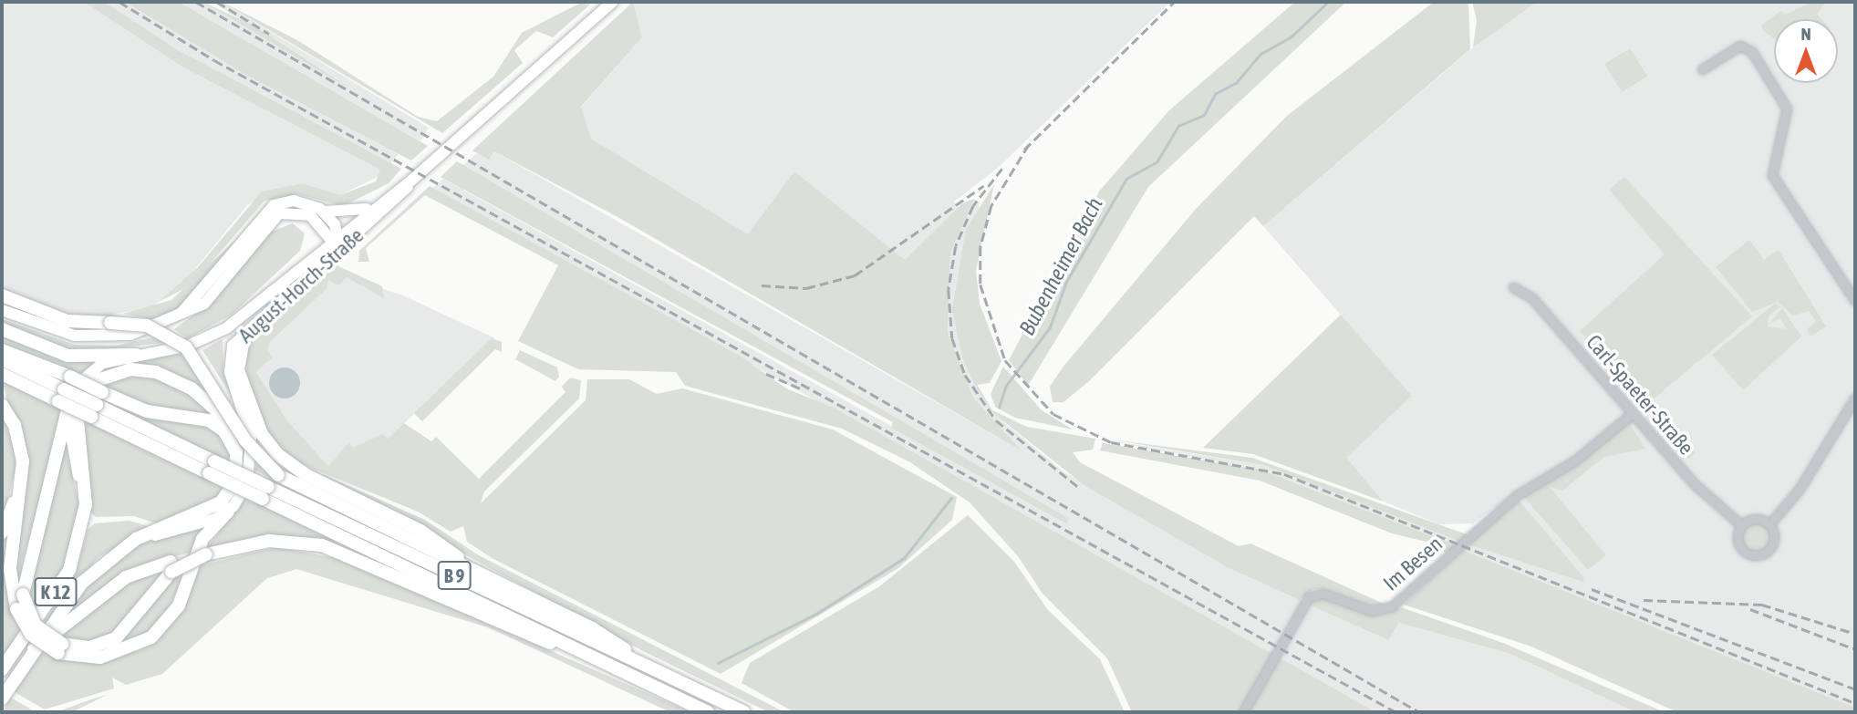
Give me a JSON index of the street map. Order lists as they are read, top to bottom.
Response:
{
  "streets": {
    "main road": ["August-Horch-Straße", "B 9", "K 12"],
    "street": ["Carl-Spaeter-Straße", "Im Besen"]
  },
  "crossings": [
    ["August-Horch-Straße", "B 9"],
    ["August-Horch-Straße", "K 12"],
    ["Carl-Spaeter-Straße", "Im Besen"],
    ["B 9", "K 12"]
  ],
  "water": ["Bubenheimer Bach"],
  "north": "top"
}
